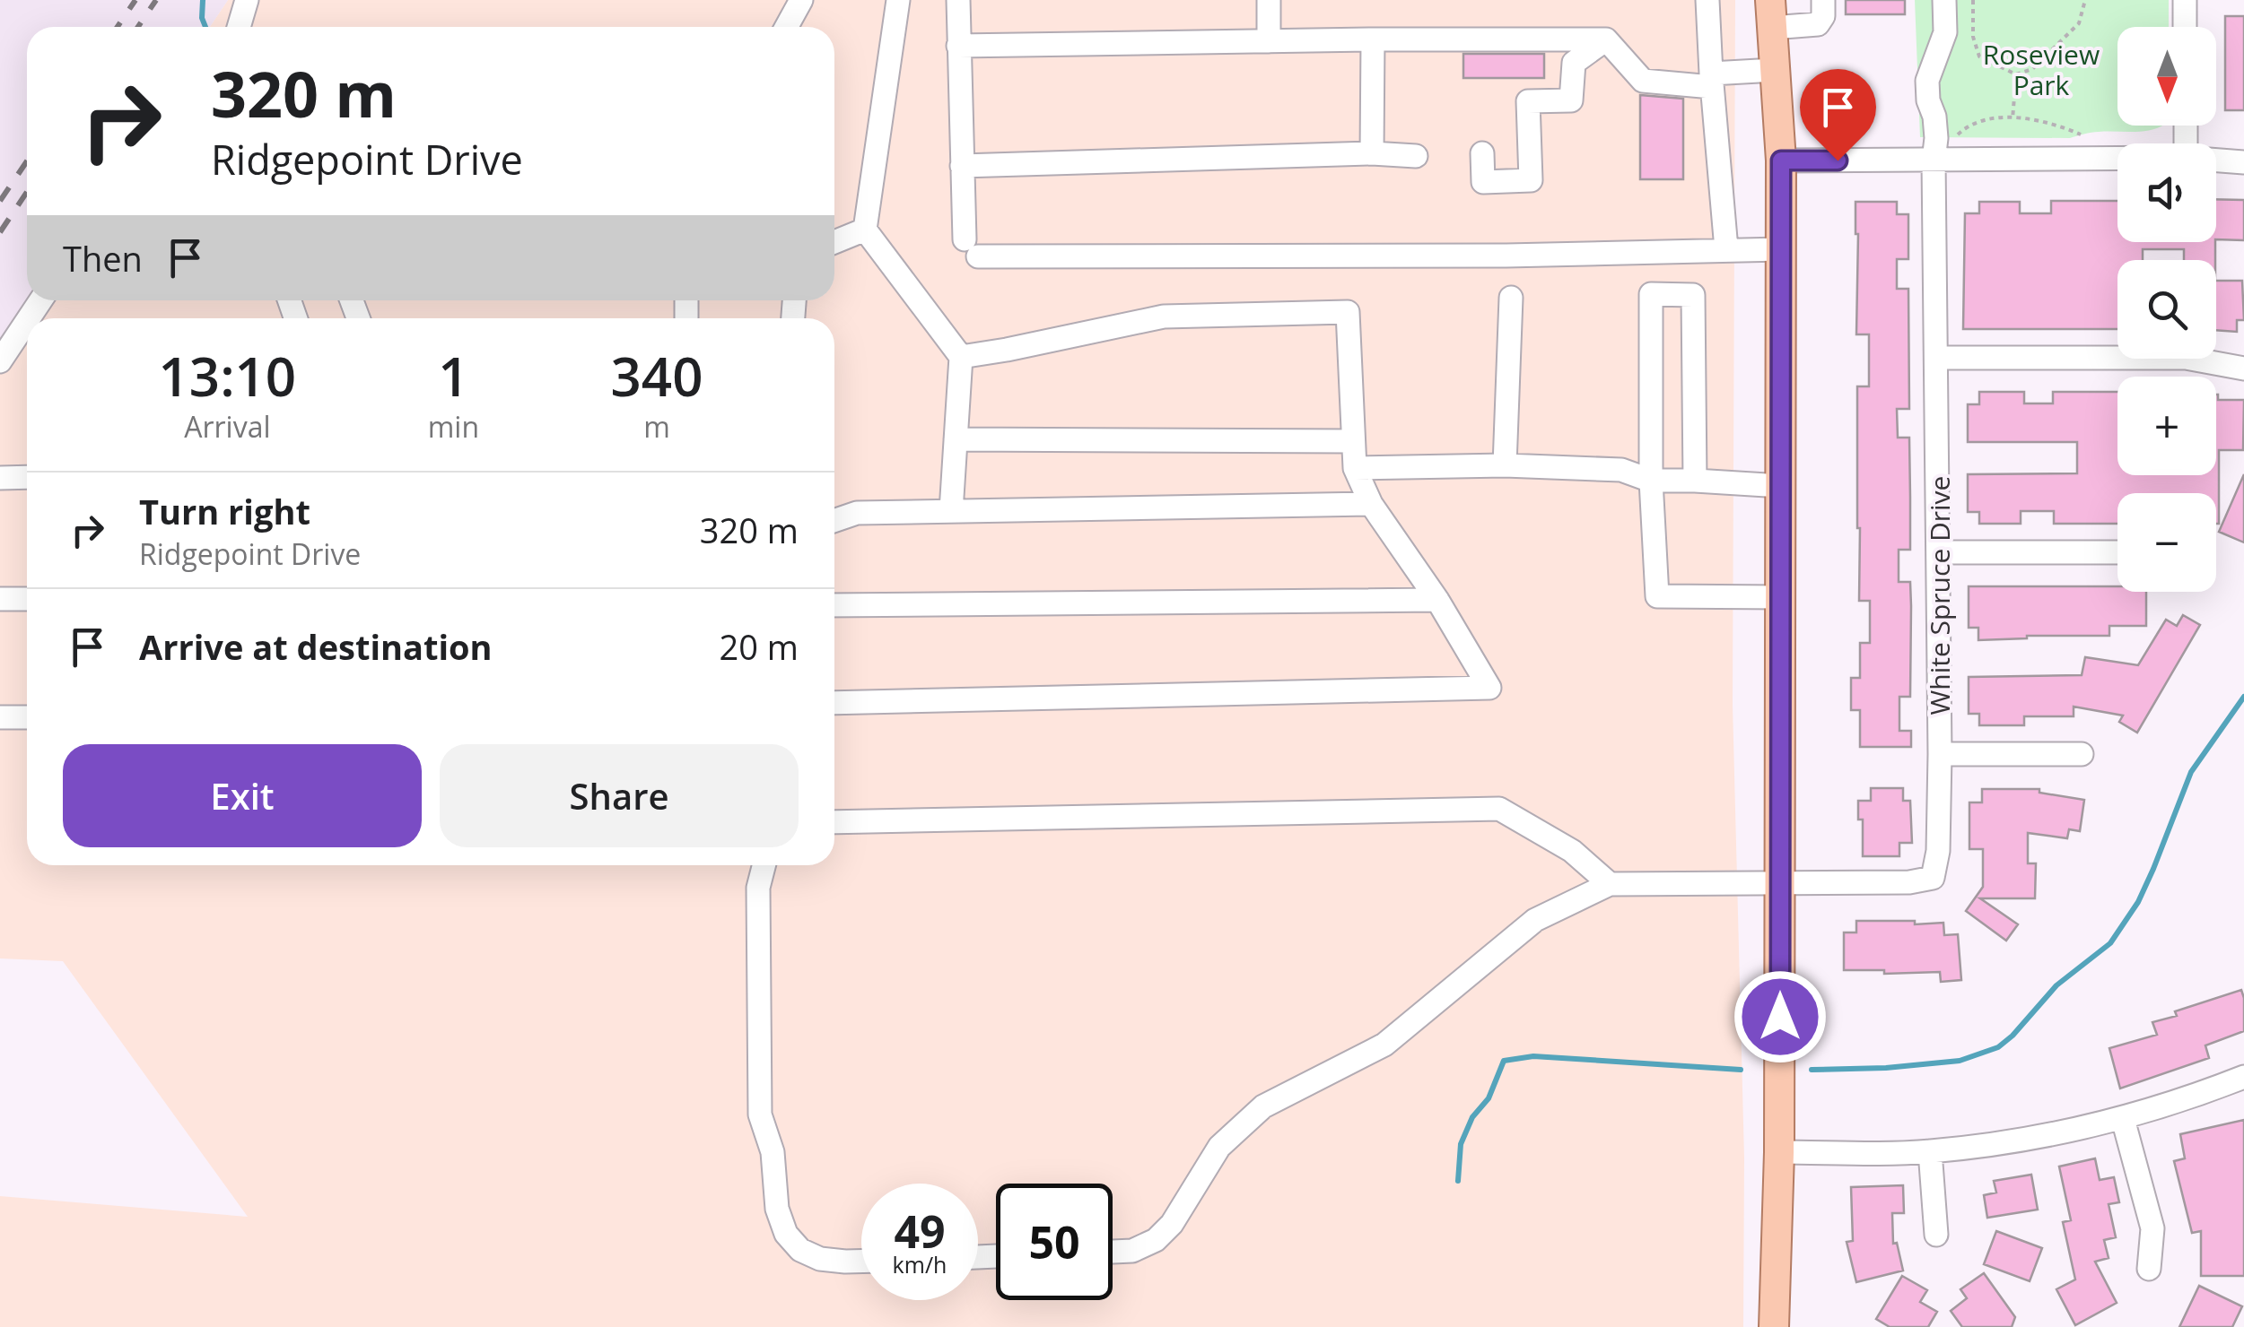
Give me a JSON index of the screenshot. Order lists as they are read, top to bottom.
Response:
{
  "streets": {
    "street": ["White Spruce Drive"]
  },
  "parks": ["Roseview Park"],
  "north": "bottom",
  "page": {
    "map_buttons": ["+", "−"],
    "turn": ["320 m", "Ridgepoint Drive"],
    "then": "Then",
    "eta": [
      "13:10",
      "Arrival",
      "1",
      "min",
      "340",
      "m"
    ],
    "list": [
      {
        "name": "Turn right",
        "note": "Ridgepoint Drive",
        "value": "320 m"
      },
      {
        "name": "Arrive at destination",
        "value": "20 m"
      }
    ],
    "buttons": ["Exit", "Share"],
    "speed": "49 km/h",
    "limit": "50"
  }
}
